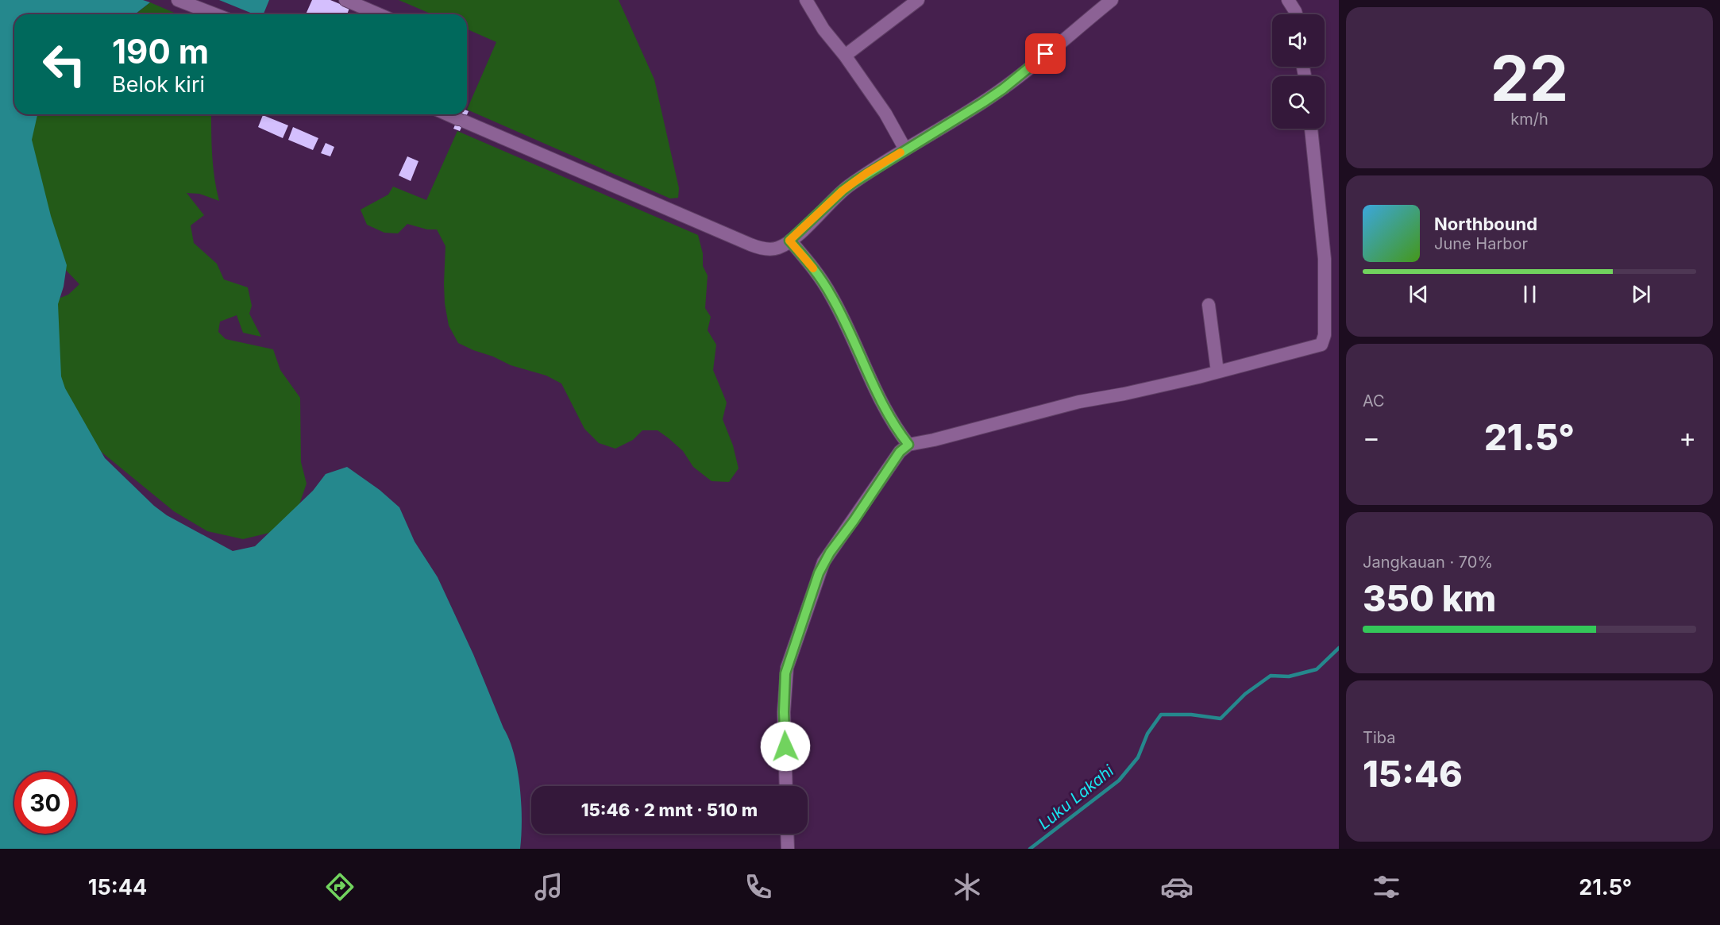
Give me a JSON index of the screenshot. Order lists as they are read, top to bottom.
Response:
{
  "water": ["Luku Lakahi"],
  "page": {
    "tile": [
      ["22", "km/h"],
      "AC",
      ["Jangkauan · 70%", "350 km"],
      ["Tiba", "15:46"]
    ],
    "turn": ["190 m", "Belok kiri"],
    "song": ["Northbound", "June Harbor"],
    "heat": ["−", "21.5°", "+"],
    "limit": "30",
    "trip": "15:46 · 2 mnt · 510 m",
    "tabs": ["15:44", "21.5°"]
  }
}
